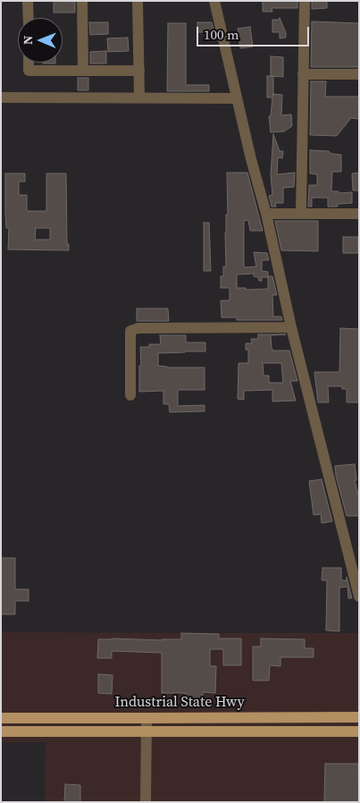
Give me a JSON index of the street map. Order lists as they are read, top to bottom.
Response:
{
  "streets": {
    "main road": ["Industrial State Hwy"]
  },
  "scale_bar": "100 m",
  "north": "left"
}
